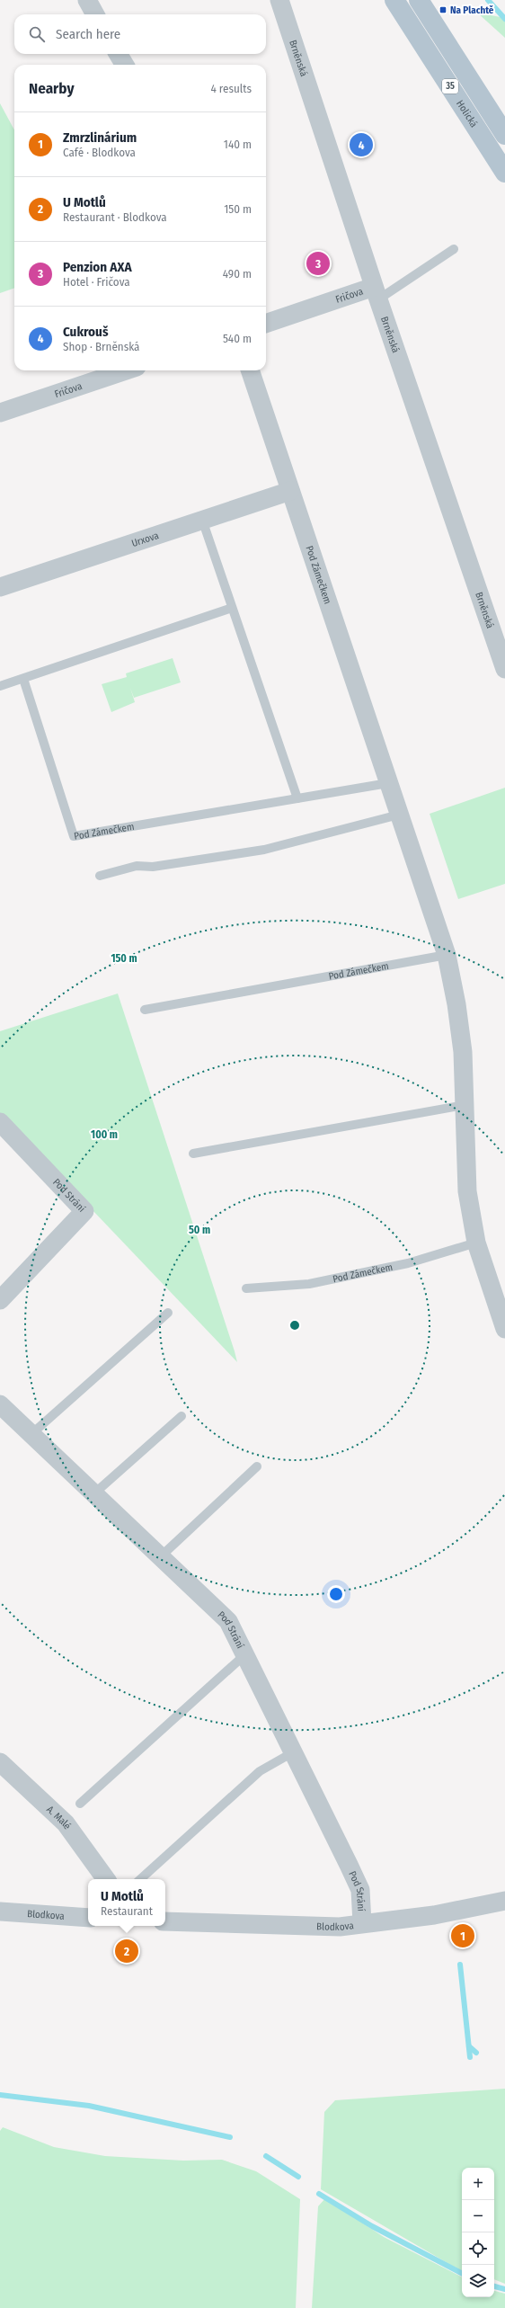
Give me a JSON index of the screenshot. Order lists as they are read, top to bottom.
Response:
{
  "streets": {
    "main road": ["35", "Holická"],
    "street": [
      "Brněnská",
      "Fričova",
      "Urxova",
      "Pod Zámečkem",
      "Pod Strání",
      "A. Malé",
      "Blodkova"
    ]
  },
  "crossings": [
    ["Brněnská", "Fričova"],
    ["Urxova", "Pod Zámečkem"],
    ["Pod Strání", "Blodkova"]
  ],
  "places": {
    "transit": ["Na Plachtě"]
  },
  "page": {
    "search": "Search here",
    "heading": ["Nearby", "4 results"],
    "list": [
      {
        "mark": "1",
        "name": "Zmrzlinárium",
        "note": "Café · Blodkova",
        "value": "140 m"
      },
      {
        "mark": "2",
        "name": "U Motlů",
        "note": "Restaurant · Blodkova",
        "value": "150 m"
      },
      {
        "mark": "3",
        "name": "Penzion AXA",
        "note": "Hotel · Fričova",
        "value": "490 m"
      },
      {
        "mark": "4",
        "name": "Cukrouš",
        "note": "Shop · Brněnská",
        "value": "540 m"
      }
    ],
    "pins": [
      "4",
      "3",
      "1",
      "2"
    ],
    "popup": ["U Motlů", "Restaurant"],
    "map_buttons": ["+", "−"]
  },
  "rings": ["150 m", "100 m", "50 m"]
}
